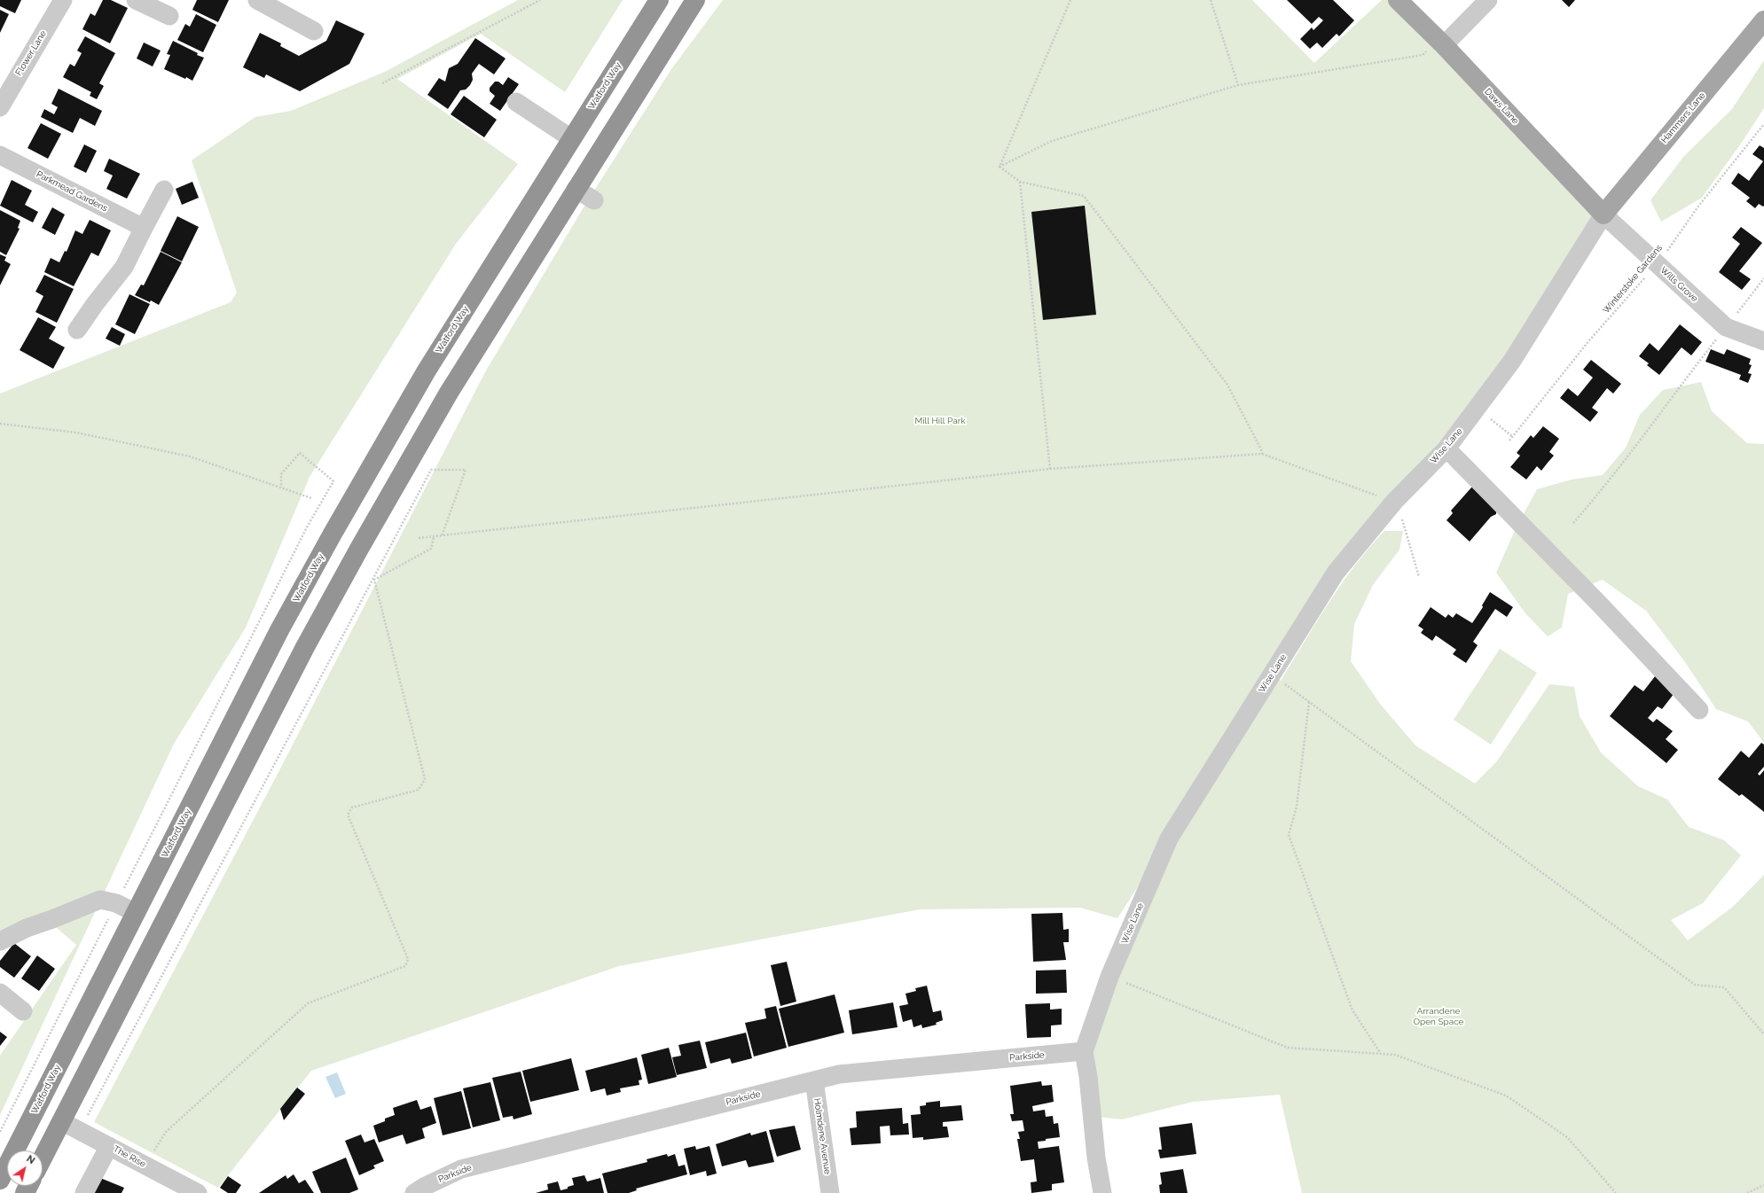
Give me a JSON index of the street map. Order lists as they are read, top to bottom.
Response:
{
  "streets": {
    "highway": ["Watford Way"],
    "main road": ["Daws Lane", "Hammers Lane"],
    "street": [
      "Flower Lane",
      "Parkmead Gardens",
      "Wills Grove",
      "Wise Lane",
      "Parkside",
      "Holmdene Avenue",
      "The Rise"
    ],
    "path": ["Winterstoke Gardens"]
  },
  "crossings": [
    ["Daws Lane", "Hammers Lane"],
    ["Daws Lane", "Wills Grove"],
    ["Daws Lane", "Wise Lane"],
    ["Hammers Lane", "Wills Grove"],
    ["Hammers Lane", "Wise Lane"],
    ["Winterstoke Gardens", "Wills Grove"],
    ["Wills Grove", "Wise Lane"],
    ["Wise Lane", "Parkside"],
    ["Parkside", "Holmdene Avenue"]
  ],
  "parks": ["Mill Hill Park", "Arrandene Open Space"],
  "north": "top right"
}
